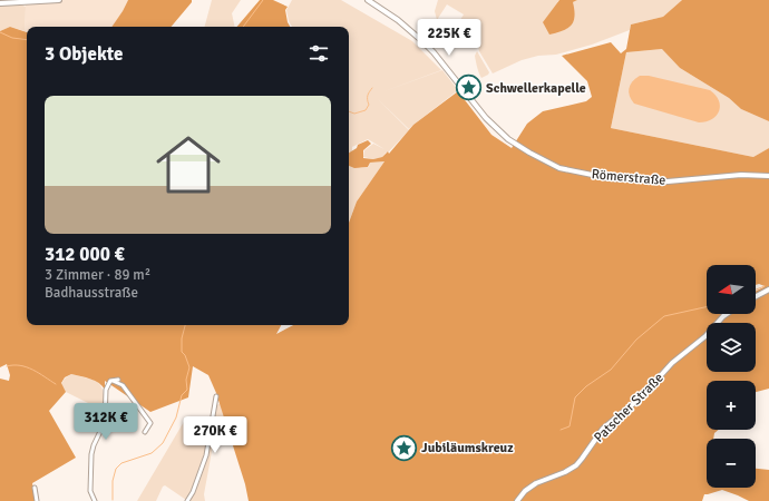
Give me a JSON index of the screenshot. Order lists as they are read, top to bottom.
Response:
{
  "streets": {
    "main road": ["Römerstraße", "Patscher Straße"]
  },
  "places": {
    "place": ["Schwellerkapelle", "Jubiläumskreuz"]
  },
  "north": "left",
  "page": {
    "price": ["225K €", "312K €", "270K €"],
    "heading": "3 Objekte",
    "list": [
      {
        "name": "312 000 €",
        "note": "3 Zimmer · 89 m² · Badhausstraße"
      }
    ],
    "map_buttons": ["+", "−"]
  }
}
